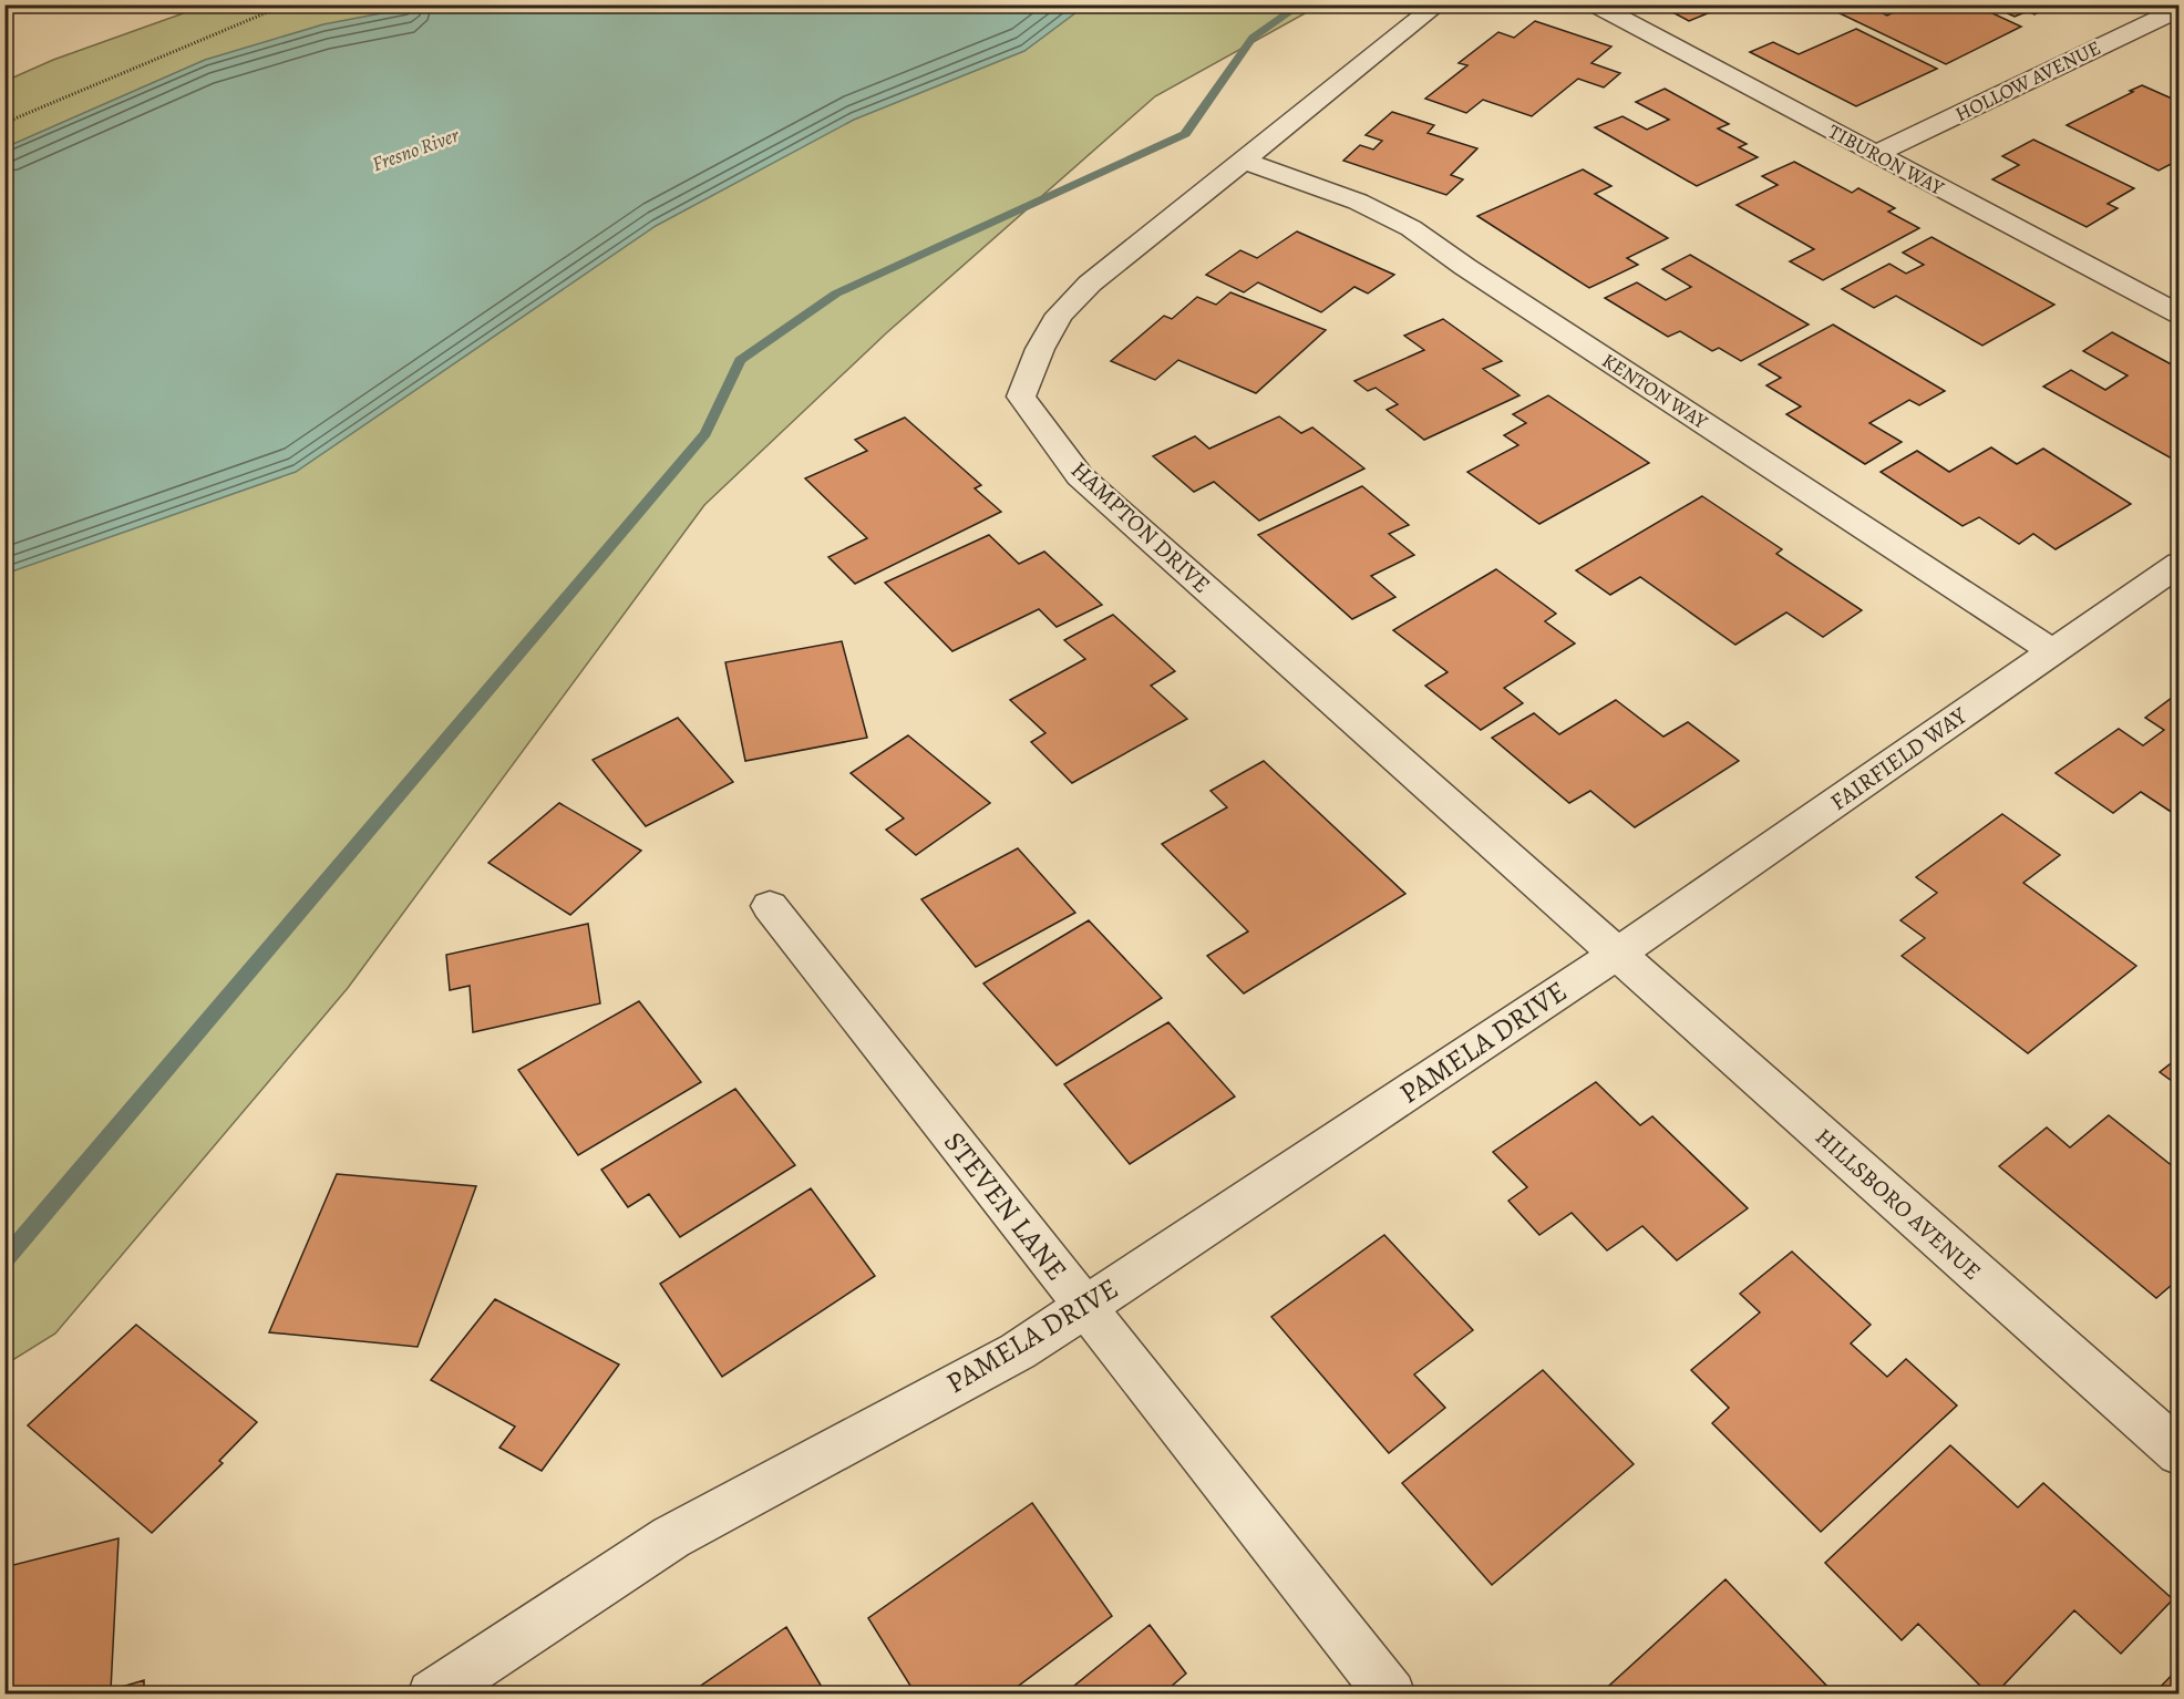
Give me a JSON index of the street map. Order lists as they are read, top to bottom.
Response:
{
  "streets": {
    "street": [
      "HOLLOW AVENUE",
      "TIBURON WAY",
      "KENTON WAY",
      "HAMPTON DRIVE",
      "FAIRFIELD WAY",
      "PAMELA DRIVE",
      "HILLSBORO AVENUE",
      "STEVEN LANE"
    ]
  },
  "crossings": [
    ["HOLLOW AVENUE", "TIBURON WAY"],
    ["KENTON WAY", "HAMPTON DRIVE"],
    ["KENTON WAY", "FAIRFIELD WAY"],
    ["HAMPTON DRIVE", "FAIRFIELD WAY"],
    ["HAMPTON DRIVE", "PAMELA DRIVE"],
    ["HAMPTON DRIVE", "HILLSBORO AVENUE"],
    ["FAIRFIELD WAY", "PAMELA DRIVE"],
    ["FAIRFIELD WAY", "HILLSBORO AVENUE"],
    ["PAMELA DRIVE", "HILLSBORO AVENUE"],
    ["PAMELA DRIVE", "STEVEN LANE"]
  ],
  "water": ["Fresno River"]
}
